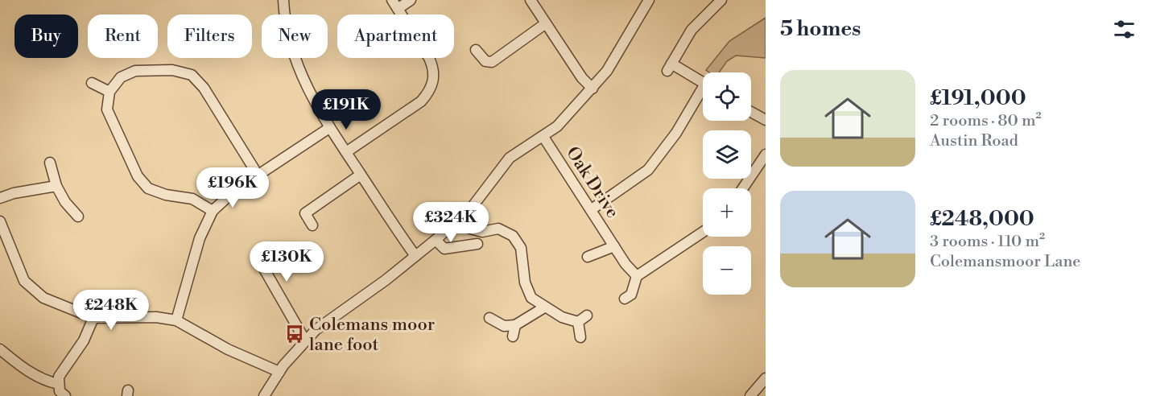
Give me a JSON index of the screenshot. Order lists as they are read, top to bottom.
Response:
{
  "streets": {
    "street": ["Oak Drive"]
  },
  "places": {
    "bus stop": ["Colemans moor lane foot"]
  },
  "page": {
    "heading": "5 homes",
    "chip": [
      "Buy",
      "Rent",
      "Filters",
      "New",
      "Apartment"
    ],
    "list": [
      {
        "name": "£191,000",
        "note": "2 rooms · 80 m² · Austin Road"
      },
      {
        "name": "£248,000",
        "note": "3 rooms · 110 m² · Colemansmoor Lane"
      }
    ],
    "map_buttons": ["+", "−"],
    "price": [
      "£191K",
      "£196K",
      "£324K",
      "£130K",
      "£248K"
    ]
  }
}
